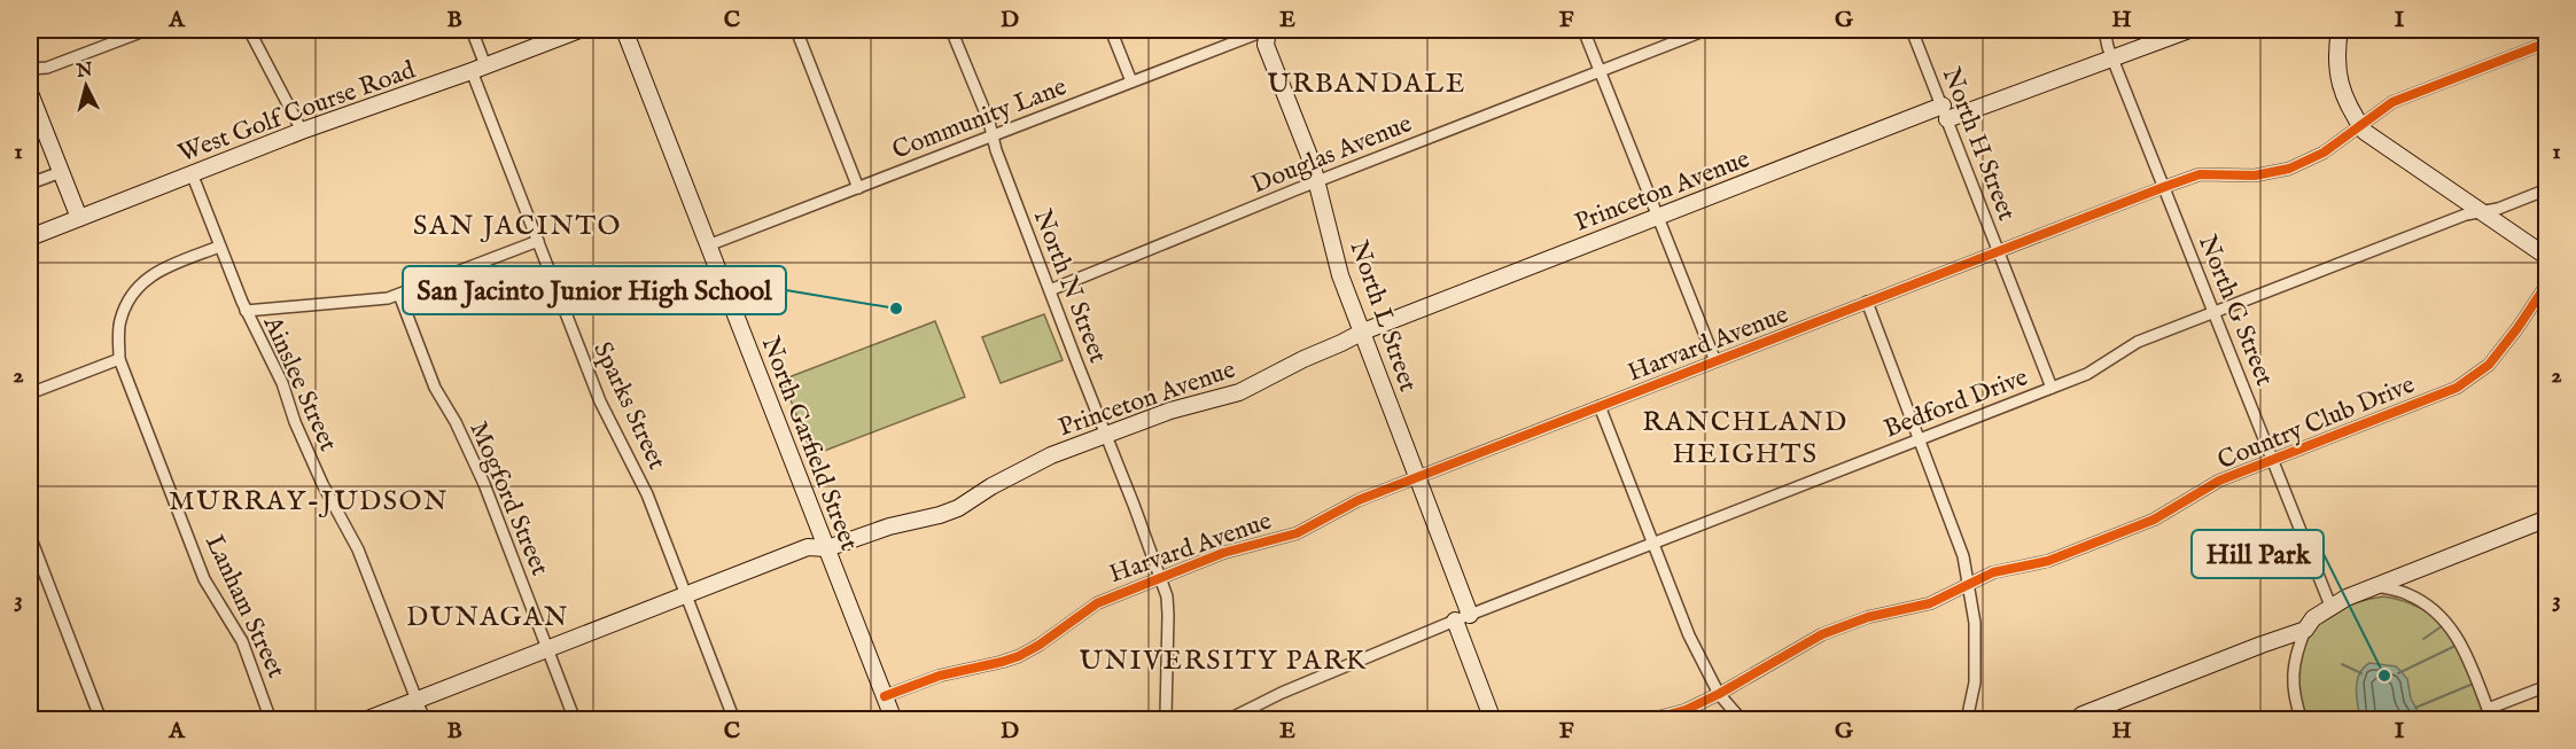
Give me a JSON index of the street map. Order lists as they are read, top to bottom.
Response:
{
  "streets": {
    "street": [
      "West Golf Course Road",
      "Community Lane",
      "North H Street",
      "Douglas Avenue",
      "Princeton Avenue",
      "North N Street",
      "North G Street",
      "North L Street",
      "Harvard Avenue",
      "Ainslee Street",
      "Bedford Drive",
      "Sparks Street",
      "Country Club Drive",
      "North Garfield Street",
      "Mogford Street",
      "Lanham Street"
    ]
  },
  "crossings": [
    ["West Golf Course Road", "Ainslee Street"],
    ["West Golf Course Road", "Sparks Street"],
    ["Community Lane", "North N Street"],
    ["Community Lane", "North L Street"],
    ["Community Lane", "North Garfield Street"],
    ["North H Street", "Princeton Avenue"],
    ["North H Street", "Harvard Avenue"],
    ["North H Street", "Bedford Drive"],
    ["Douglas Avenue", "North N Street"],
    ["Douglas Avenue", "North L Street"],
    ["Princeton Avenue", "North N Street"],
    ["Princeton Avenue", "North G Street"],
    ["Princeton Avenue", "North L Street"],
    ["Princeton Avenue", "Ainslee Street"],
    ["Princeton Avenue", "Sparks Street"],
    ["Princeton Avenue", "North Garfield Street"],
    ["Princeton Avenue", "Mogford Street"],
    ["North N Street", "Harvard Avenue"],
    ["North G Street", "Harvard Avenue"],
    ["North G Street", "Bedford Drive"],
    ["North G Street", "Country Club Drive"],
    ["North L Street", "Harvard Avenue"],
    ["North L Street", "Bedford Drive"],
    ["Harvard Avenue", "North Garfield Street"]
  ],
  "districts": [
    "URBANDALE",
    "SAN JACINTO",
    "RANCHLAND HEIGHTS",
    "MURRAY-JUDSON",
    "DUNAGAN",
    "UNIVERSITY PARK"
  ],
  "places": ["San Jacinto Junior High School", "Hill Park"],
  "north": "top",
  "grid": {
    "columns": [
      "A",
      "B",
      "C",
      "D",
      "E",
      "F",
      "G",
      "H",
      "I"
    ],
    "rows": ["1", "2", "3"]
  }
}
